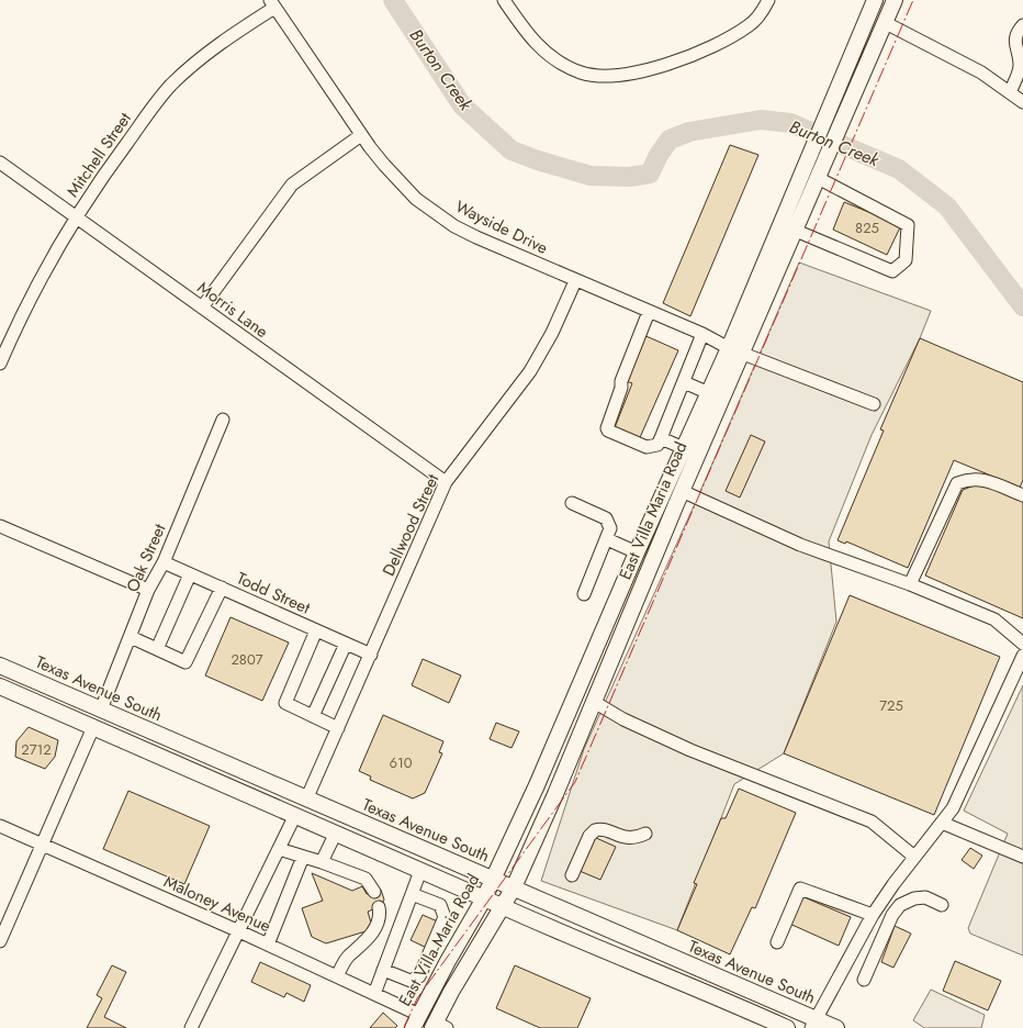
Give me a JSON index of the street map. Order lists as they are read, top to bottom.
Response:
{
  "streets": {
    "main road": ["East Villa Maria Road", "Texas Avenue South"],
    "street": [
      "Mitchell Street",
      "Wayside Drive",
      "Morris Lane",
      "Dellwood Street",
      "Oak Street",
      "Todd Street",
      "Maloney Avenue"
    ]
  },
  "crossings": [
    ["Mitchell Street", "Wayside Drive"],
    ["Mitchell Street", "Morris Lane"],
    ["Wayside Drive", "East Villa Maria Road"],
    ["Wayside Drive", "Dellwood Street"],
    ["Morris Lane", "Dellwood Street"],
    ["East Villa Maria Road", "Texas Avenue South"],
    ["East Villa Maria Road", "Maloney Avenue"],
    ["Dellwood Street", "Todd Street"],
    ["Dellwood Street", "Texas Avenue South"],
    ["Oak Street", "Todd Street"],
    ["Oak Street", "Texas Avenue South"]
  ],
  "water": ["Burton Creek"],
  "house_numbers": [
    "825",
    "2807",
    "725",
    "2712",
    "610"
  ]
}
